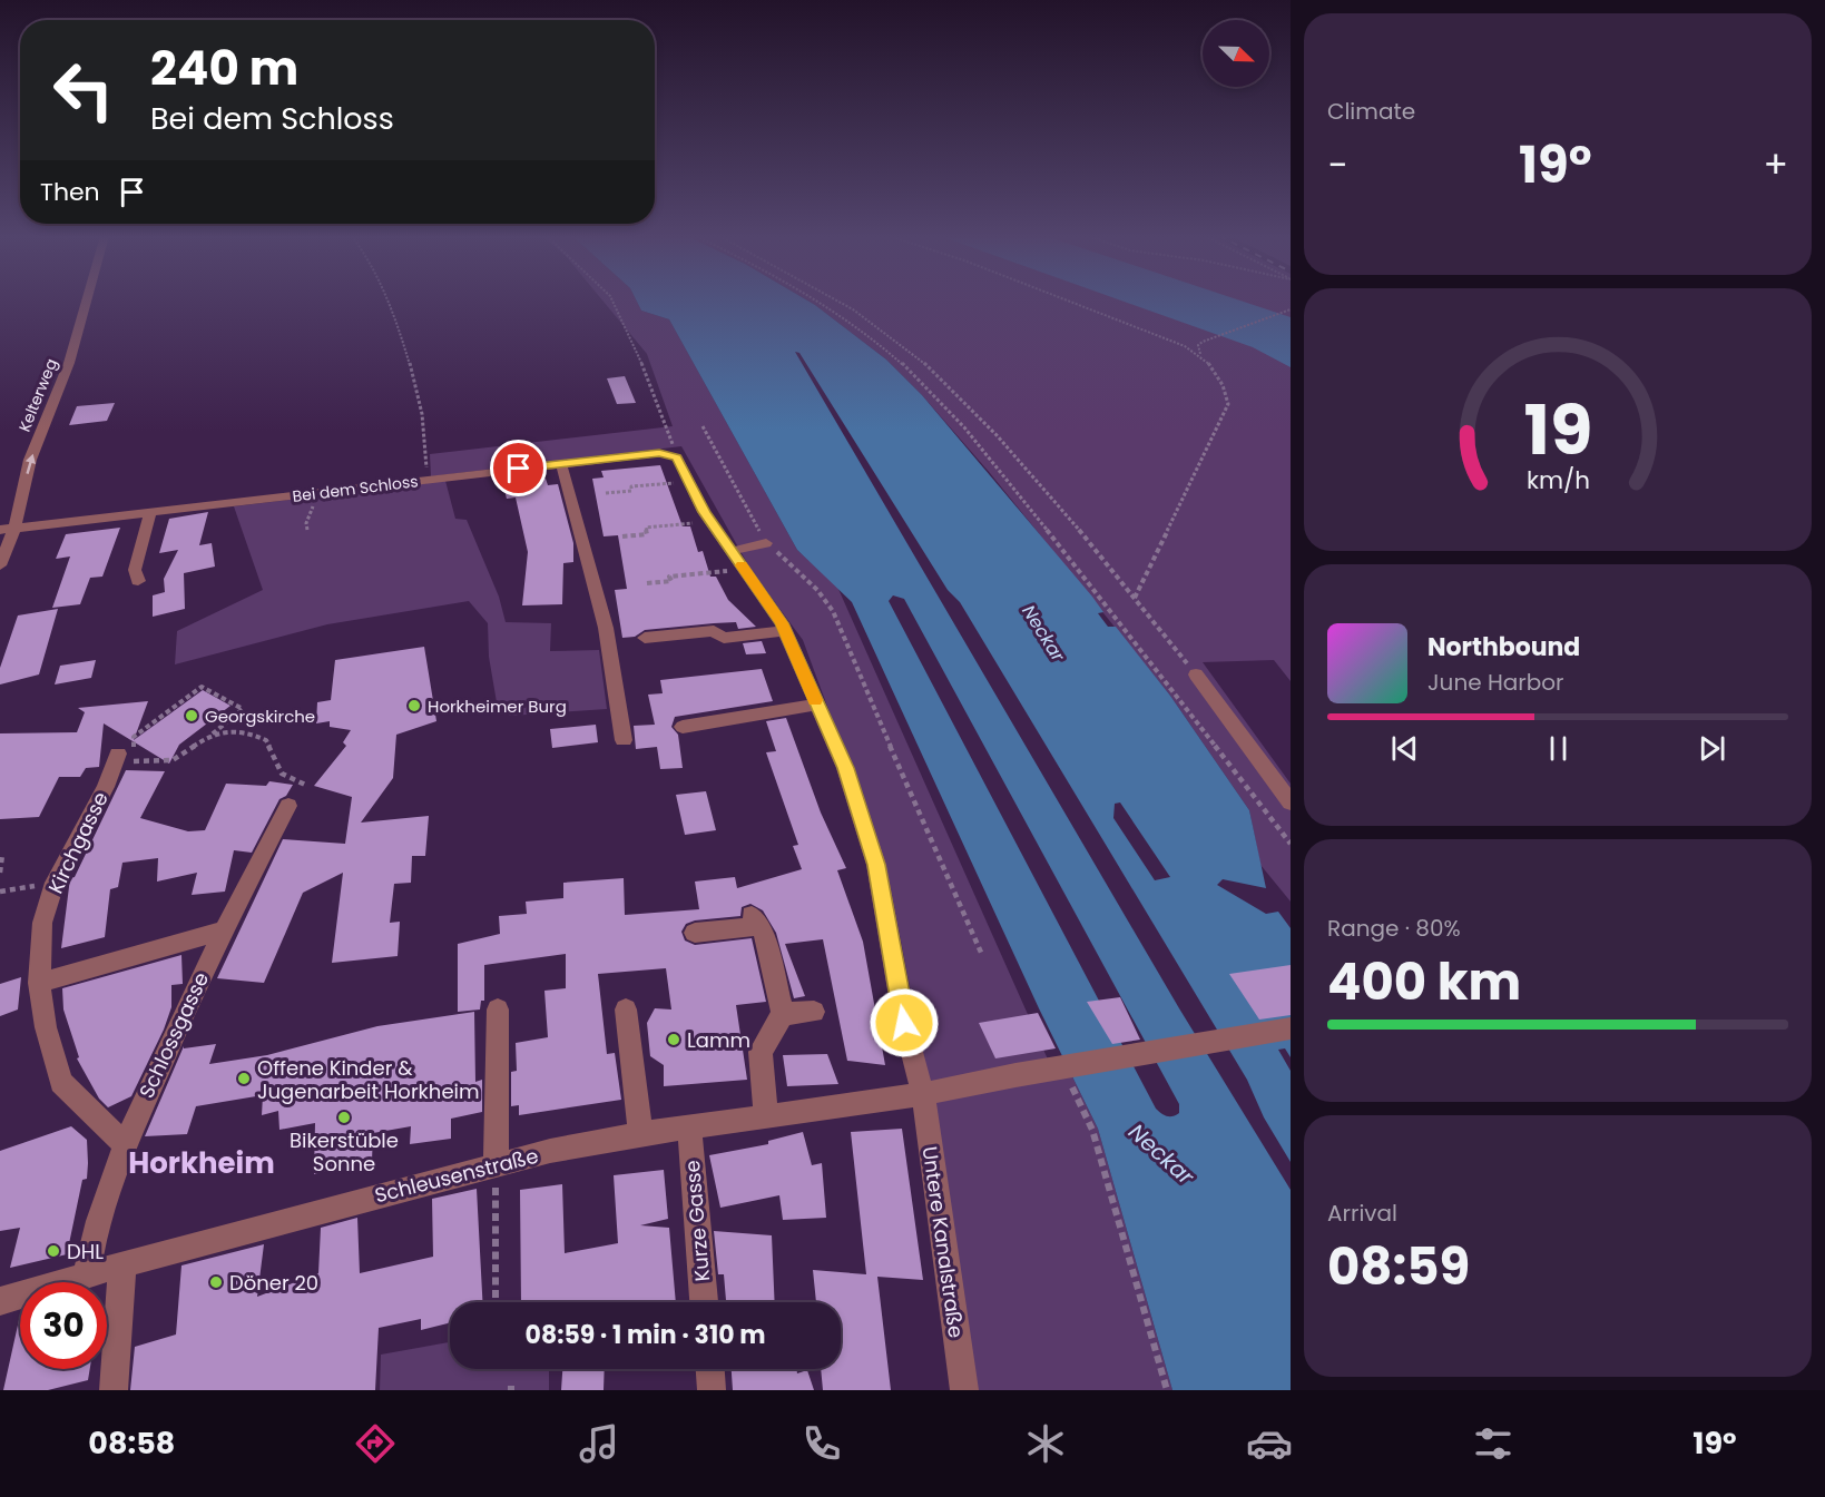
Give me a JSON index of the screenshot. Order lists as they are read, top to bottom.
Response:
{
  "streets": {
    "street": [
      "Kelterweg",
      "Bei dem Schloss",
      "Kirchgasse",
      "Schlossgasse",
      "Schleusenstraße",
      "Kurze Gasse",
      "Untere Kanalstraße"
    ]
  },
  "crossings": [
    ["Kelterweg", "Bei dem Schloss"],
    ["Bei dem Schloss", "Untere Kanalstraße"],
    ["Kirchgasse", "Schlossgasse"],
    ["Schlossgasse", "Schleusenstraße"],
    ["Schleusenstraße", "Kurze Gasse"],
    ["Schleusenstraße", "Untere Kanalstraße"]
  ],
  "one_way": ["Kelterweg"],
  "districts": ["Horkheim"],
  "water": ["Neckar"],
  "places": [
    "Horkheimer Burg",
    "Georgskirche",
    "Lamm",
    "Offene Kinder & Jugenarbeit Horkheim",
    "Bikerstüble Sonne",
    "DHL",
    "Döner 20"
  ],
  "north": "bottom right",
  "page": {
    "tile": [
      "Climate",
      ["Range · 80%", "400 km"],
      ["Arrival", "08:59"]
    ],
    "turn": ["240 m", "Bei dem Schloss"],
    "heat": ["−", "19°", "+"],
    "then": "Then",
    "song": ["Northbound", "June Harbor"],
    "limit": "30",
    "trip": "08:59 · 1 min · 310 m",
    "tabs": ["08:58", "19°"],
    "gauge": ["19", "km/h"]
  }
}
